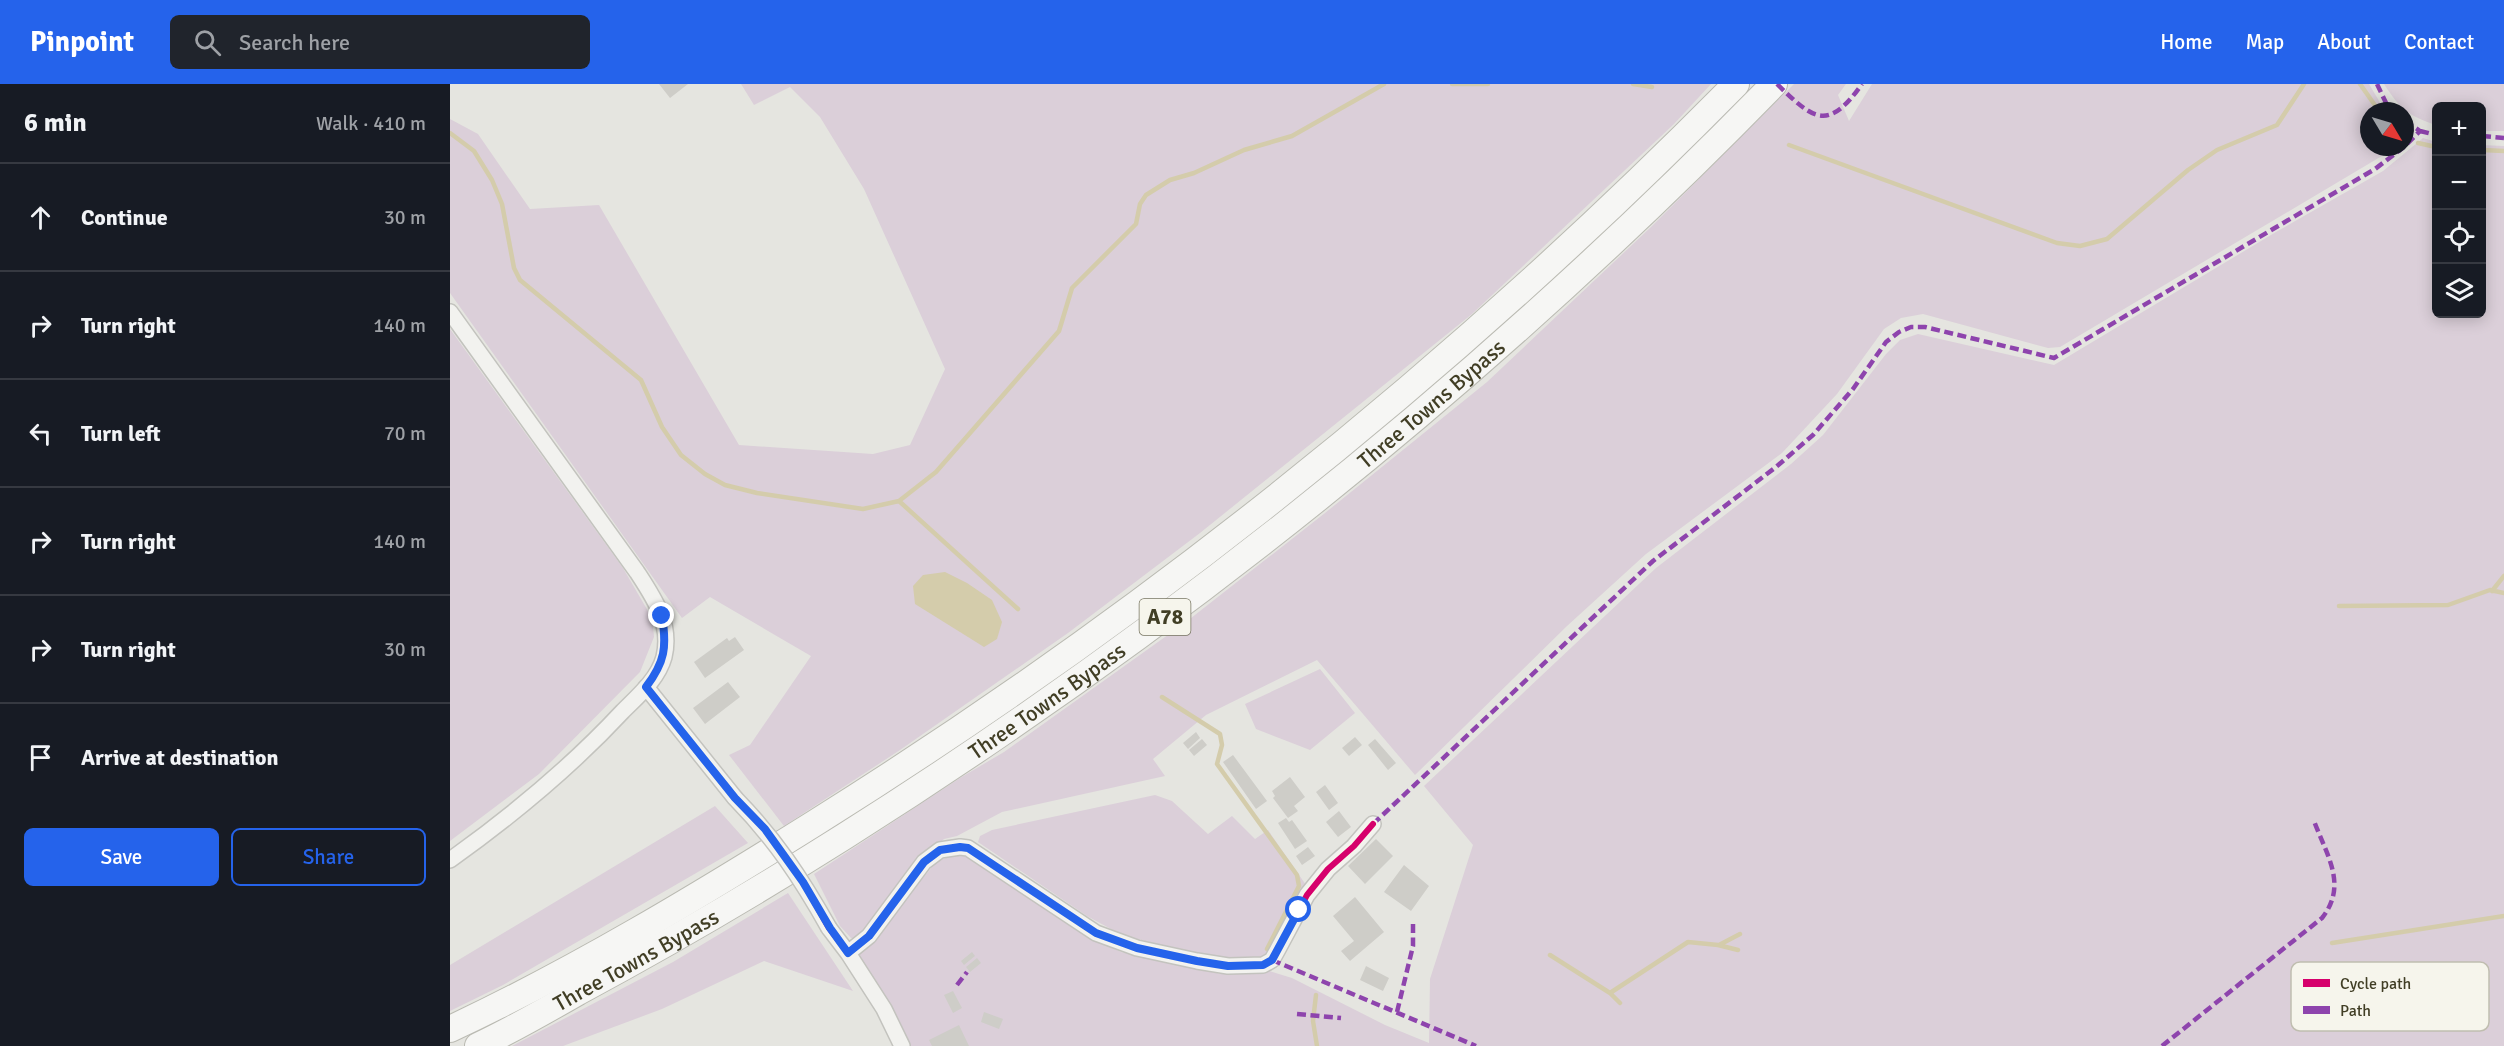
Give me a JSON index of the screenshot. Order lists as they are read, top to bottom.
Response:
{
  "streets": {
    "highway": ["Three Towns Bypass", "A78"]
  },
  "legend": ["Cycle path", "Path"],
  "north": "bottom right",
  "page": {
    "header": "Pinpoint",
    "search": "Search here",
    "nav": [
      "Home",
      "Map",
      "About",
      "Contact"
    ],
    "heading": ["6 min", "Walk · 410 m"],
    "map_buttons": ["+", "−"],
    "list": [
      ["Continue", "30 m"],
      ["Turn right", "140 m"],
      ["Turn left", "70 m"],
      ["Turn right", "140 m"],
      ["Turn right", "30 m"],
      "Arrive at destination"
    ],
    "buttons": ["Save", "Share"]
  }
}
